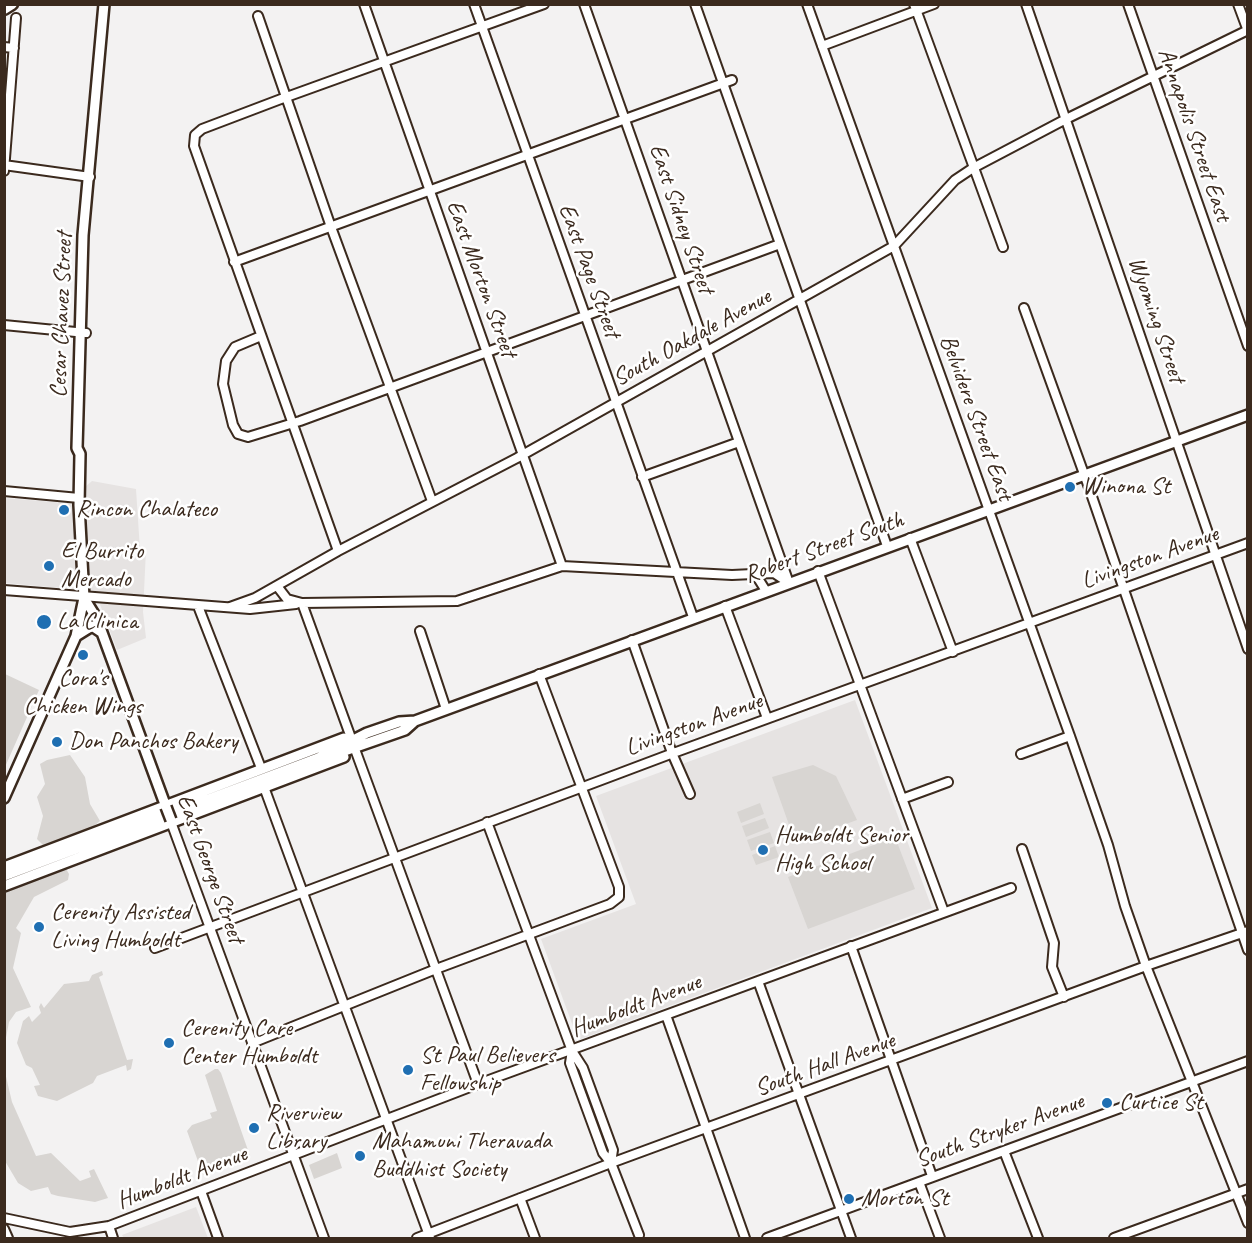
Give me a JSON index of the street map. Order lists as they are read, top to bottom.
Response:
{
  "streets": {
    "main road": ["Cesar Chavez Street", "Robert Street South", "East George Street"],
    "street": [
      "Annapolis Street East",
      "East Sidney Street",
      "East Page Street",
      "East Morton Street",
      "Wyoming Street",
      "South Oakdale Avenue",
      "Belvidere Street East",
      "Livingston Avenue",
      "Humboldt Avenue",
      "South Hall Avenue",
      "South Stryker Avenue"
    ]
  },
  "crossings": [
    ["Annapolis Street East", "South Oakdale Avenue"],
    ["East Sidney Street", "South Oakdale Avenue"],
    ["East Sidney Street", "Robert Street South"],
    ["East Page Street", "South Oakdale Avenue"],
    ["East Page Street", "Robert Street South"],
    ["East Morton Street", "South Oakdale Avenue"],
    ["Cesar Chavez Street", "East George Street"],
    ["Wyoming Street", "South Oakdale Avenue"],
    ["Wyoming Street", "Robert Street South"],
    ["Wyoming Street", "Livingston Avenue"],
    ["South Oakdale Avenue", "Belvidere Street East"],
    ["Belvidere Street East", "Robert Street South"],
    ["Belvidere Street East", "Livingston Avenue"],
    ["Belvidere Street East", "South Hall Avenue"],
    ["Belvidere Street East", "South Stryker Avenue"],
    ["Livingston Avenue", "East George Street"],
    ["East George Street", "Humboldt Avenue"]
  ],
  "places": [
    "Winona St",
    "Rincon Chalateco",
    "El Burrito Mercado",
    "La Clinica",
    "Cora's Chicken Wings",
    "Don Panchos Bakery",
    "Humboldt Senior High School",
    "Cerenity Assisted Living Humboldt",
    "Cerenity Care Center Humboldt",
    "St Paul Believers Fellowship",
    "Curtice St",
    "Riverview Library",
    "Mahamuni Theravada Buddhist Society",
    "Morton St"
  ]
}
